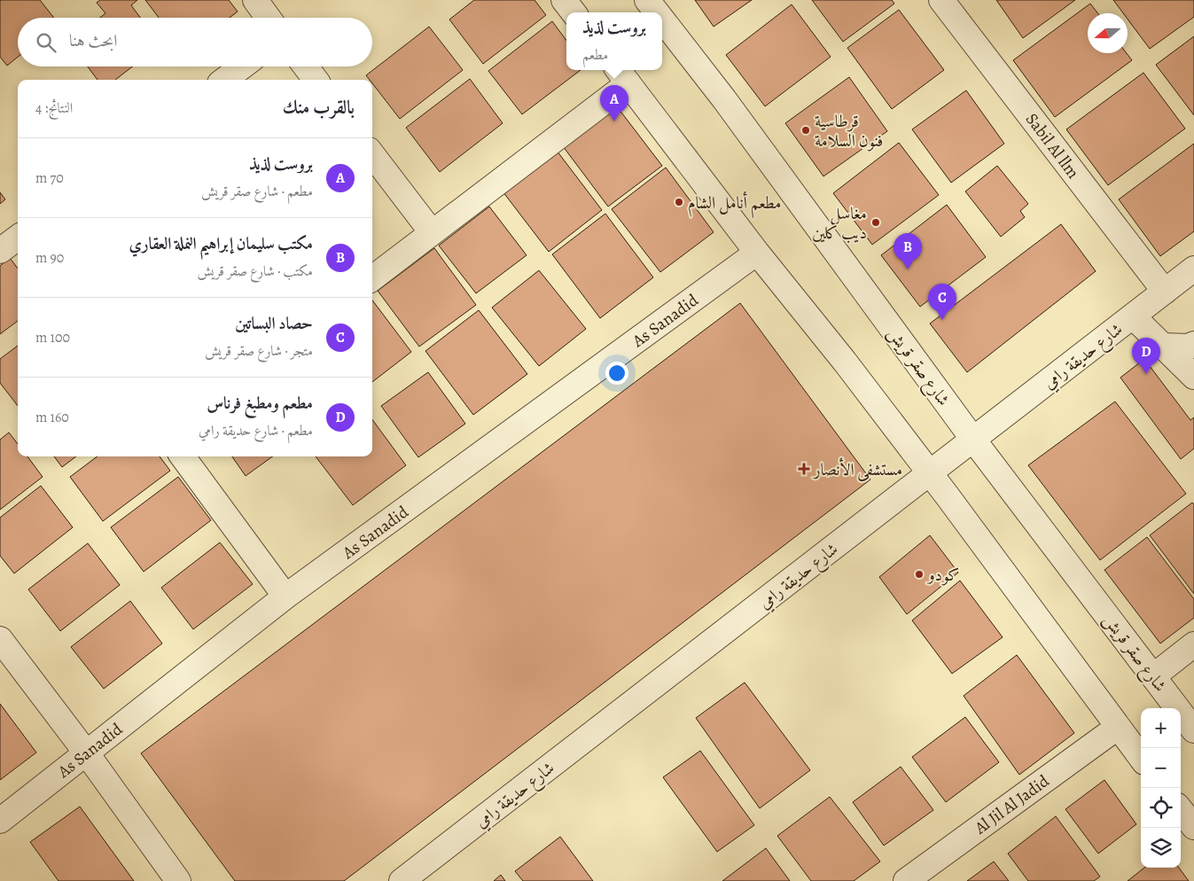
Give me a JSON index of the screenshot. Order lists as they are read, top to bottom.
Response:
{
  "streets": {
    "street": [
      "Sabil Al llm",
      "As Sanadid",
      "شارع حديقة رامي",
      "شارع صقر قريش",
      "Al Jil Al Jadid"
    ]
  },
  "crossings": [
    ["Sabil Al llm", "شارع حديقة رامي"],
    ["شارع حديقة رامي", "شارع صقر قريش"]
  ],
  "places": {
    "other": [
      "قرطاسية فنون السلامة",
      "مطعم أنامل الشام",
      "مغاسل ديب كلين",
      "كودو"
    ],
    "health": ["مستشفى الأنصار"]
  },
  "north": "left",
  "page": {
    "popup": ["بروست لذيذ", "مطعم"],
    "search": "ابحث هنا",
    "heading": ["بالقرب منك", "النتائج: 4"],
    "pins": [
      "A",
      "B",
      "C",
      "D"
    ],
    "list": [
      {
        "mark": "A",
        "name": "بروست لذيذ",
        "note": "مطعم · شارع صقر قريش",
        "value": "70 m"
      },
      {
        "mark": "B",
        "name": "مكتب سليمان إبراهيم النملة العقاري",
        "note": "مكتب · شارع صقر قريش",
        "value": "90 m"
      },
      {
        "mark": "C",
        "name": "حصاد البساتين",
        "note": "متجر · شارع صقر قريش",
        "value": "100 m"
      },
      {
        "mark": "D",
        "name": "مطعم ومطبغ فرناس",
        "note": "مطعم · شارع حديقة رامي",
        "value": "160 m"
      }
    ],
    "map_buttons": ["+", "−"]
  }
}
